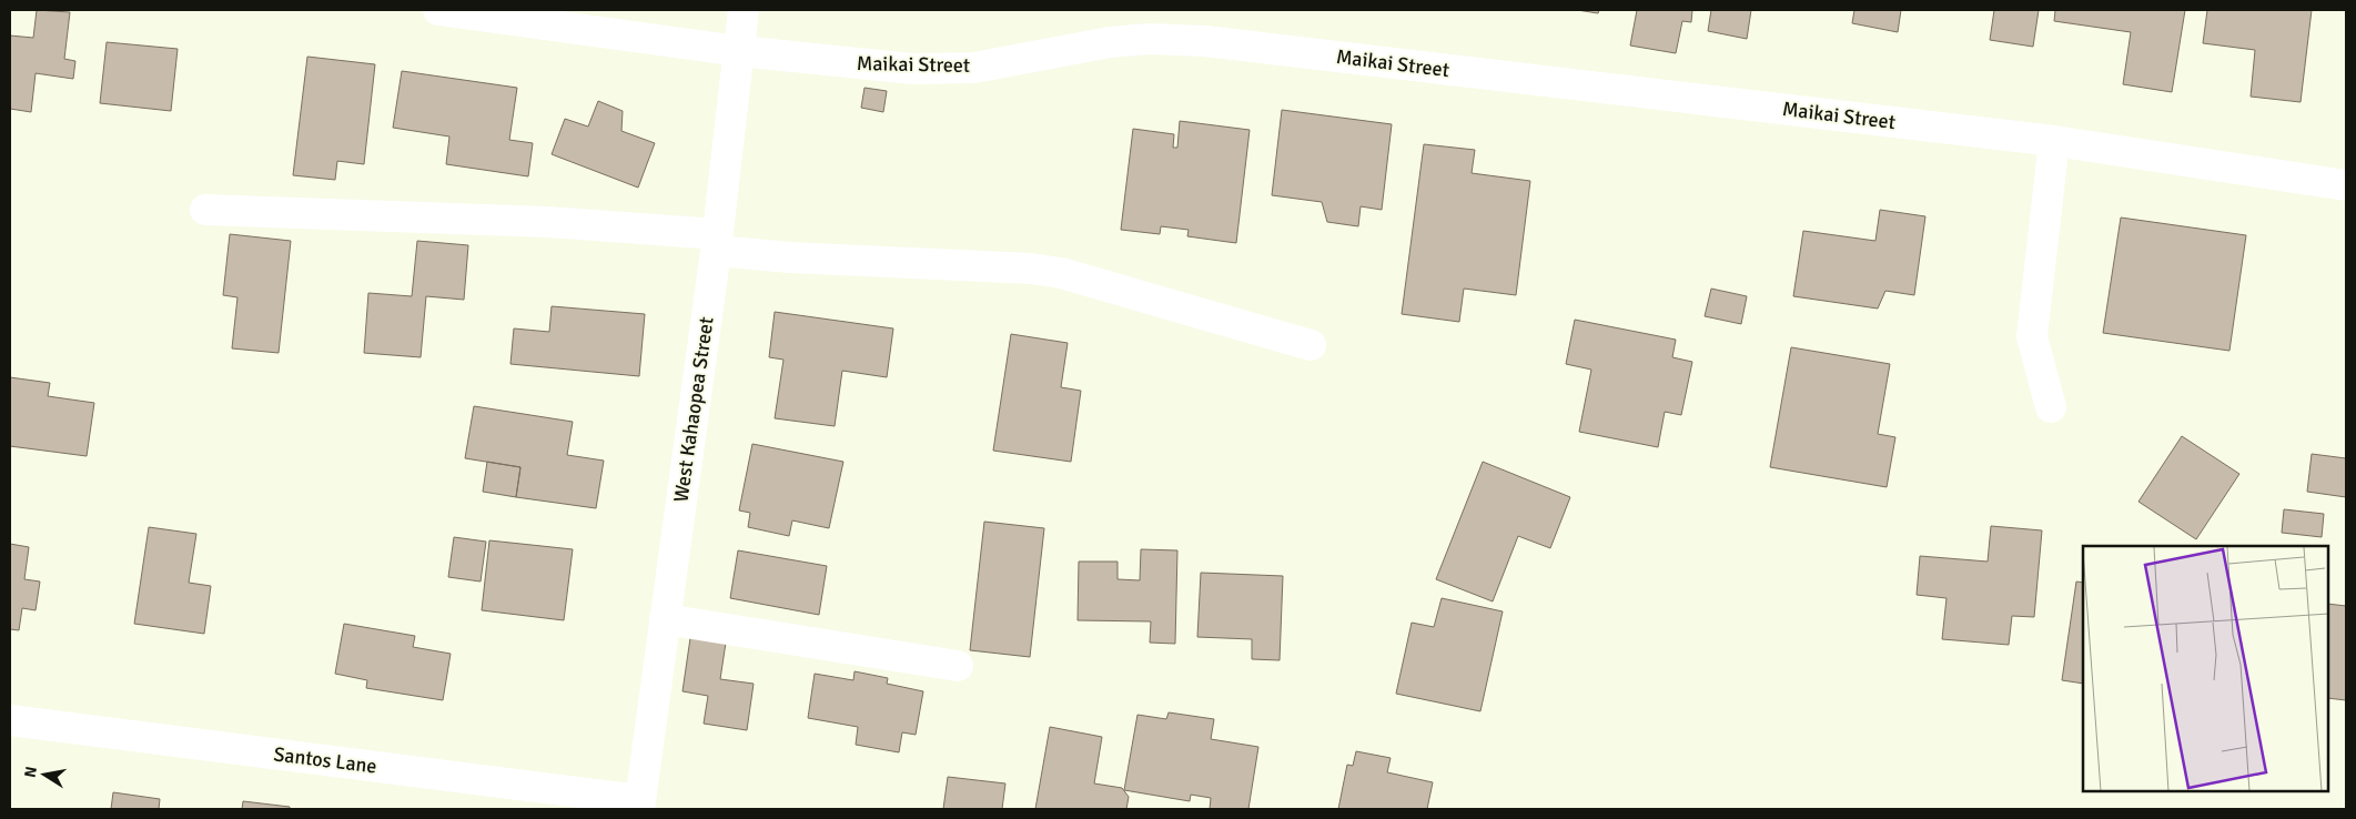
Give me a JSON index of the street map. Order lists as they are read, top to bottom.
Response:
{
  "streets": {
    "street": ["Maikai Street", "West Kahaopea Street", "Santos Lane"]
  },
  "crossings": [
    ["Maikai Street", "West Kahaopea Street"],
    ["West Kahaopea Street", "Santos Lane"]
  ],
  "north": "left"
}
